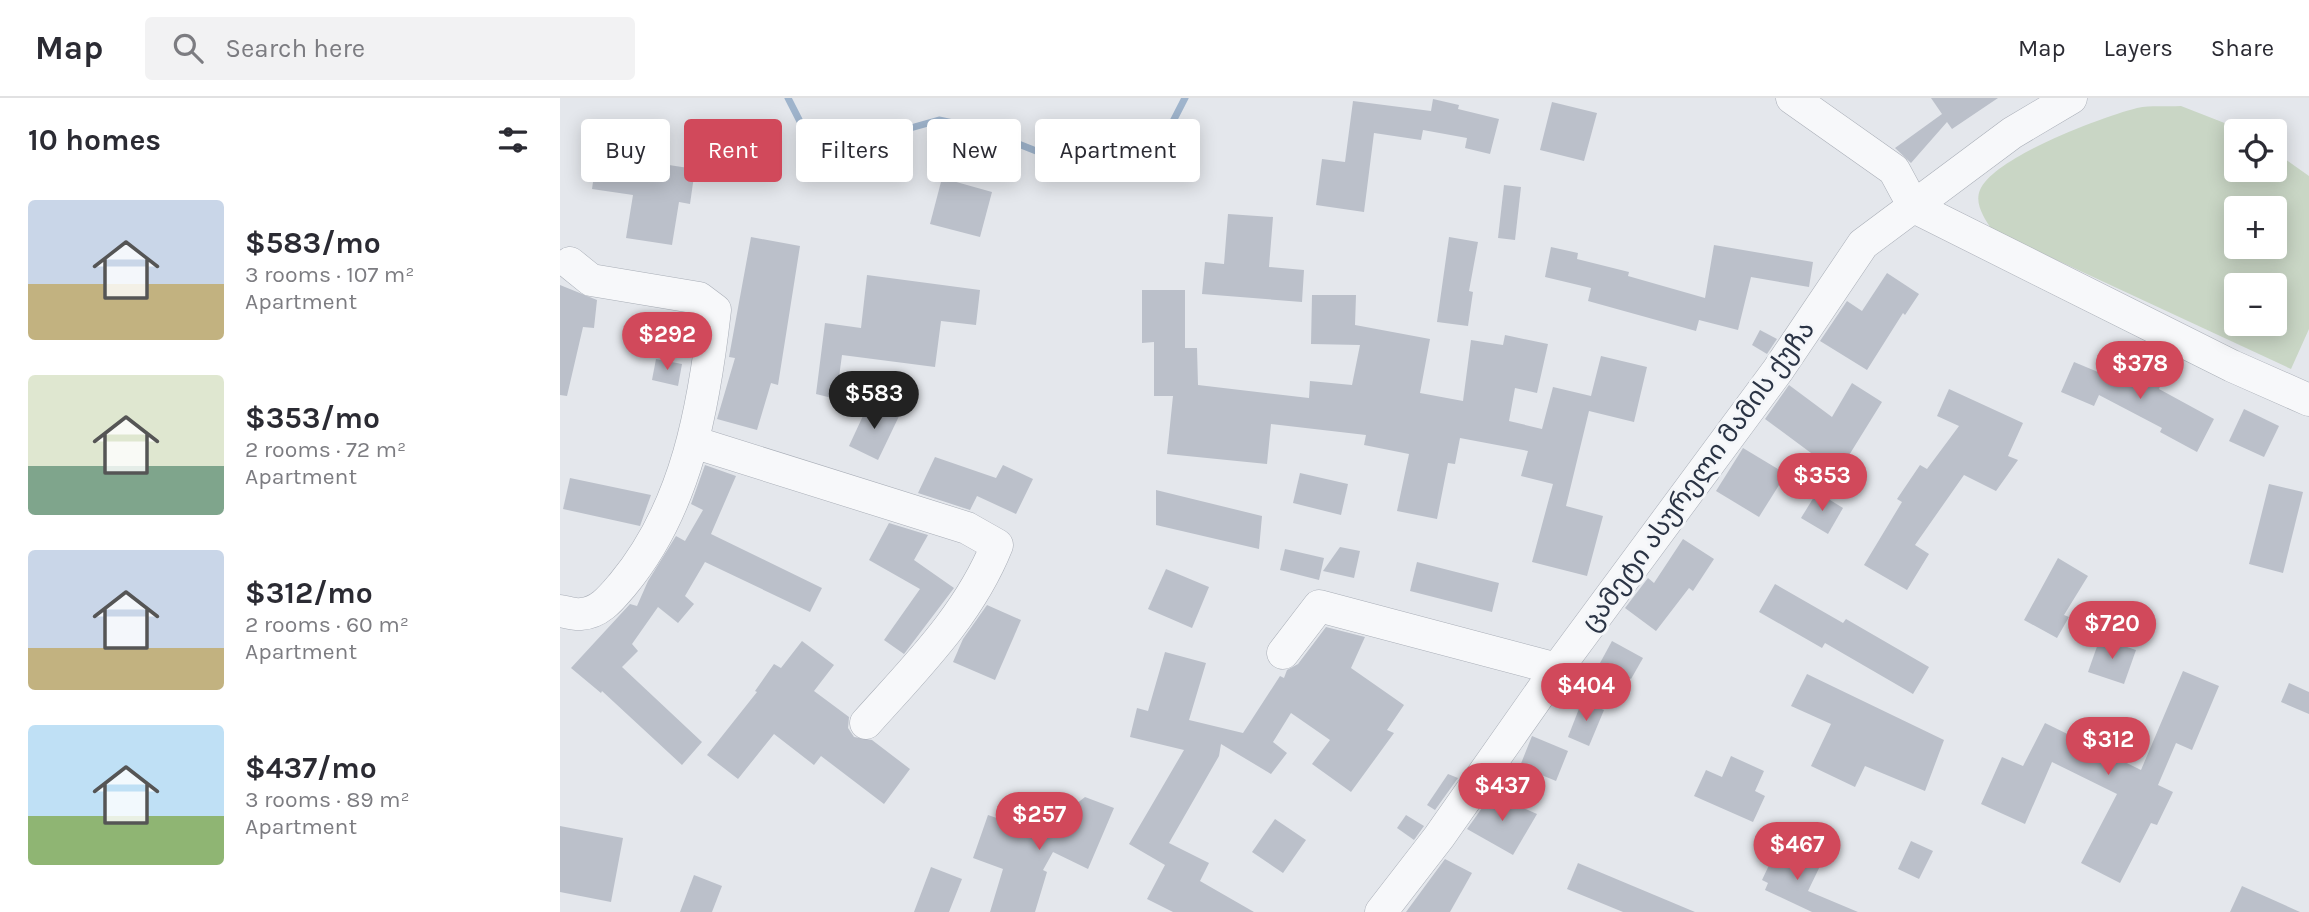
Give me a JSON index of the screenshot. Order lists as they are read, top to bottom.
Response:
{
  "streets": {
    "street": ["ცამეტი ასურელი მამის ქუჩა"]
  },
  "page": {
    "header": "Map",
    "search": "Search here",
    "nav": ["Map", "Layers", "Share"],
    "heading": "10 homes",
    "map_buttons": ["+", "−"],
    "chip": [
      "Buy",
      "Rent",
      "Filters",
      "New",
      "Apartment"
    ],
    "list": [
      {
        "name": "$583/mo",
        "note": "3 rooms · 107 m² · Apartment"
      },
      {
        "name": "$353/mo",
        "note": "2 rooms · 72 m² · Apartment"
      },
      {
        "name": "$312/mo",
        "note": "2 rooms · 60 m² · Apartment"
      },
      {
        "name": "$437/mo",
        "note": "3 rooms · 89 m² · Apartment"
      }
    ],
    "price": [
      "$292",
      "$378",
      "$583",
      "$353",
      "$720",
      "$404",
      "$312",
      "$437",
      "$257",
      "$467"
    ]
  }
}
